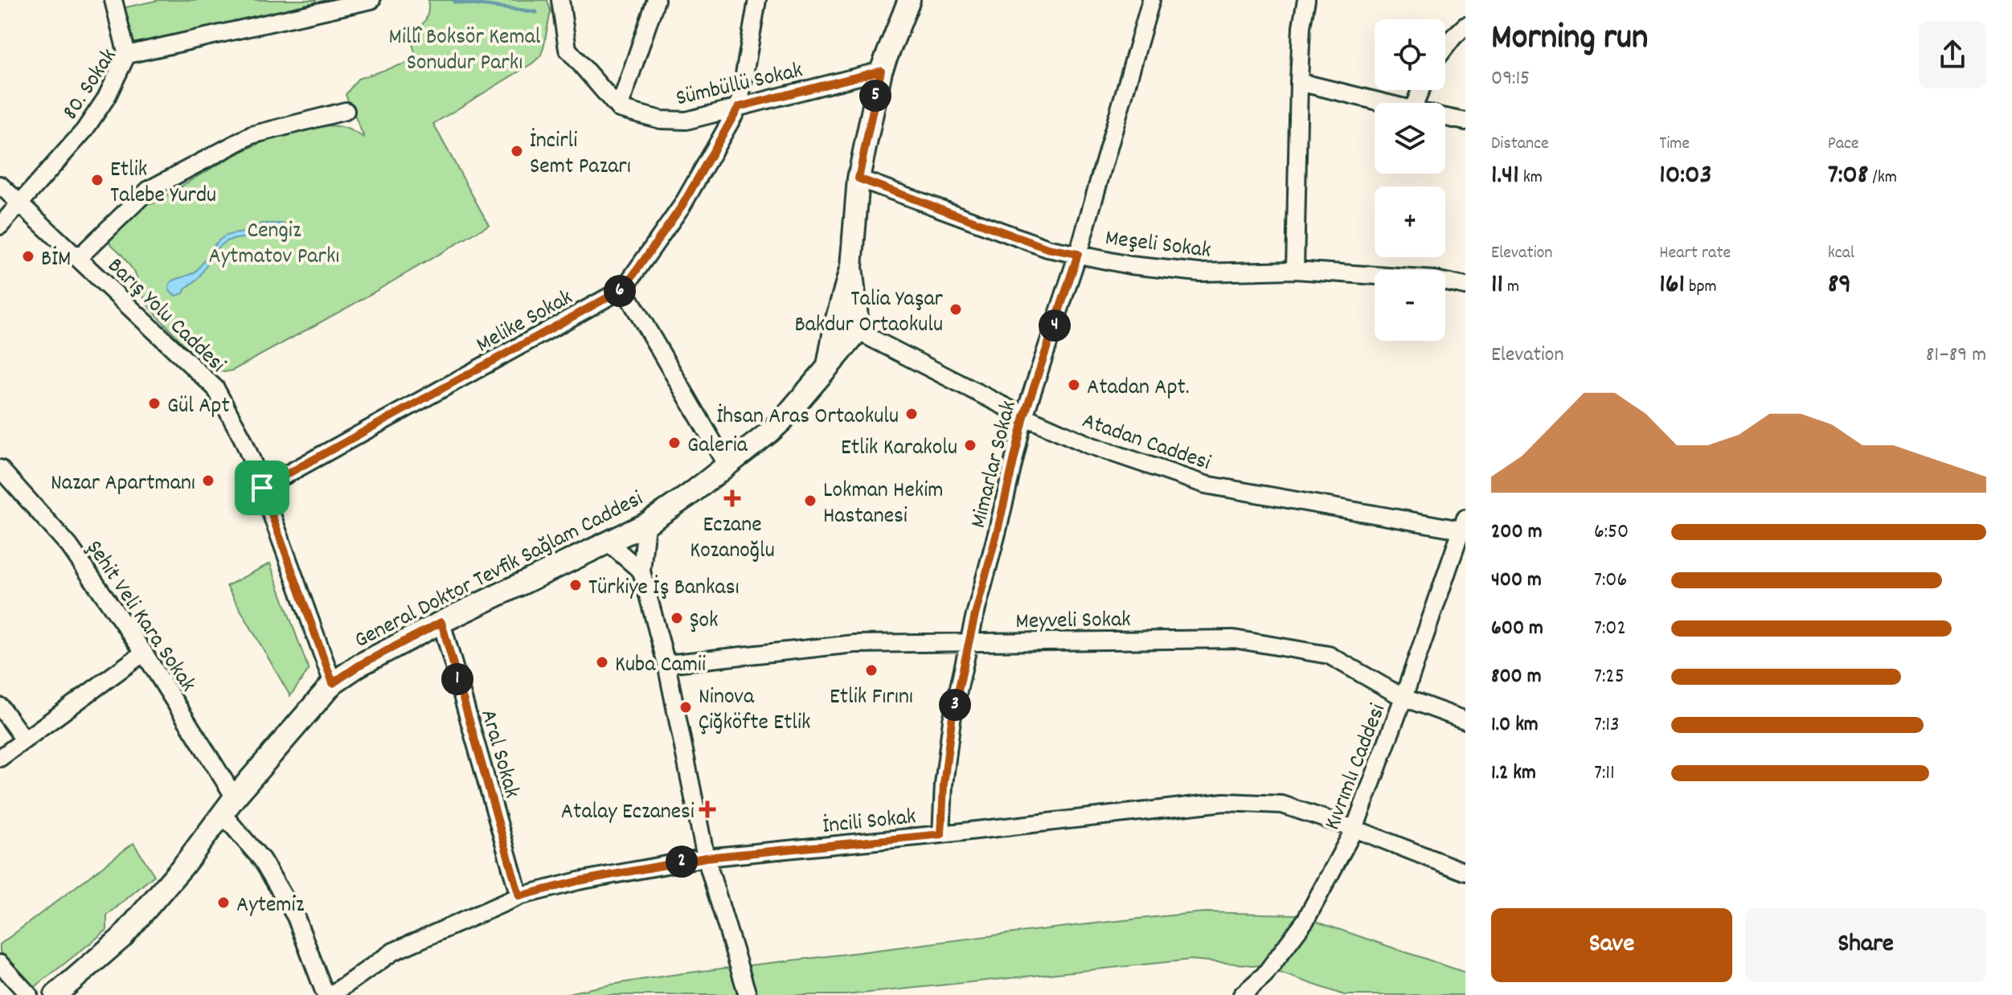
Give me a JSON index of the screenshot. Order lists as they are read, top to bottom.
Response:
{
  "streets": {
    "main road": ["General Doktor Tevfik Sağlam Caddesi"],
    "street": [
      "Sümbüllü Sokak",
      "80. Sokak",
      "Meşeli Sokak",
      "Barış Yolu Caddesi",
      "Melike Sokak",
      "Atadan Caddesi",
      "Mimarlar Sokak",
      "Şehit Veli Kara Sokak",
      "Meyveli Sokak",
      "Aral Sokak",
      "Kıvrımlı Caddesi",
      "İncili Sokak"
    ]
  },
  "crossings": [
    ["Sümbüllü Sokak", "Melike Sokak"],
    ["80. Sokak", "Barış Yolu Caddesi"],
    ["Meşeli Sokak", "Mimarlar Sokak"],
    ["Barış Yolu Caddesi", "Melike Sokak"],
    ["Barış Yolu Caddesi", "General Doktor Tevfik Sağlam Caddesi"],
    ["Atadan Caddesi", "Mimarlar Sokak"],
    ["Atadan Caddesi", "General Doktor Tevfik Sağlam Caddesi"],
    ["Atadan Caddesi", "Kıvrımlı Caddesi"],
    ["Mimarlar Sokak", "Meyveli Sokak"],
    ["Mimarlar Sokak", "İncili Sokak"],
    ["General Doktor Tevfik Sağlam Caddesi", "Şehit Veli Kara Sokak"],
    ["General Doktor Tevfik Sağlam Caddesi", "Aral Sokak"],
    ["Meyveli Sokak", "Kıvrımlı Caddesi"],
    ["Aral Sokak", "İncili Sokak"],
    ["Kıvrımlı Caddesi", "İncili Sokak"]
  ],
  "parks": ["Millî Boksör Kemal Sonudur Parkı", "Cengiz Aytmatov Parkı"],
  "places": {
    "other": [
      "İncirli Semt Pazarı",
      "Etlik Talebe Yurdu",
      "BİM",
      "Talia Yaşar Bakdur Ortaokulu",
      "Atadan Apt.",
      "Gül Apt",
      "İhsan Aras Ortaokulu",
      "Galeria",
      "Etlik Karakolu",
      "Nazar Apartmanı",
      "Lokman Hekim Hastanesi",
      "Türkiye İş Bankası",
      "Şok",
      "Kuba Camii",
      "Etlik Fırını",
      "Ninova Çiğköfte Etlik",
      "Aytemiz"
    ],
    "health": ["Eczane Kozanoğlu", "Atalay Eczanesi"]
  },
  "page": {
    "heading": ["Morning run", "09:15"],
    "map_buttons": ["+", "−"],
    "pins": [
      "5",
      "6",
      "4",
      "1",
      "3",
      "2"
    ],
    "stats": [
      ["Distance", "1.41 km"],
      ["Time", "10:03"],
      ["Pace", "7:08 /km"],
      ["Elevation", "11 m"],
      ["Heart rate", "161 bpm"],
      ["kcal", "89"]
    ],
    "chart": ["Elevation", "81–89 m"],
    "list": [
      {
        "name": "200 m",
        "note": "6:50"
      },
      {
        "name": "400 m",
        "note": "7:06"
      },
      {
        "name": "600 m",
        "note": "7:02"
      },
      {
        "name": "800 m",
        "note": "7:25"
      },
      {
        "name": "1.0 km",
        "note": "7:13"
      },
      {
        "name": "1.2 km",
        "note": "7:11"
      }
    ],
    "buttons": ["Save", "Share"]
  }
}
